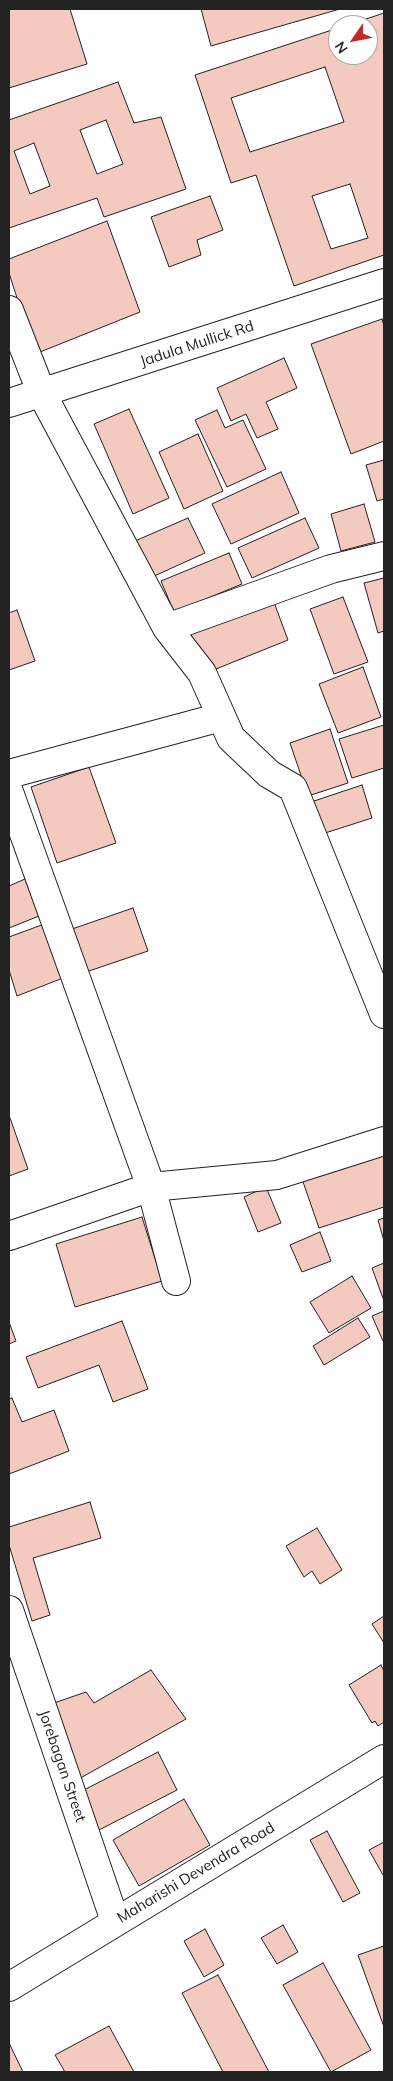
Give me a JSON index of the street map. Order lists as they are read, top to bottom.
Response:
{
  "streets": {
    "street": ["Jadula Mullick Rd", "Jorebagan Street", "Maharishi Devendra Road"]
  },
  "crossings": [
    ["Jorebagan Street", "Maharishi Devendra Road"]
  ],
  "north": "bottom left"
}
